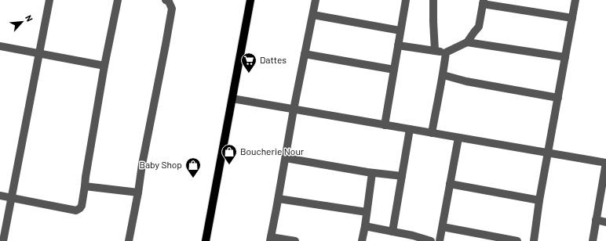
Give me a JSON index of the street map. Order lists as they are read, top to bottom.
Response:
{
  "places": {
    "supermarket": ["Dattes"],
    "shop": ["Boucherie Nour", "Baby Shop"]
  },
  "north": "top right"
}
